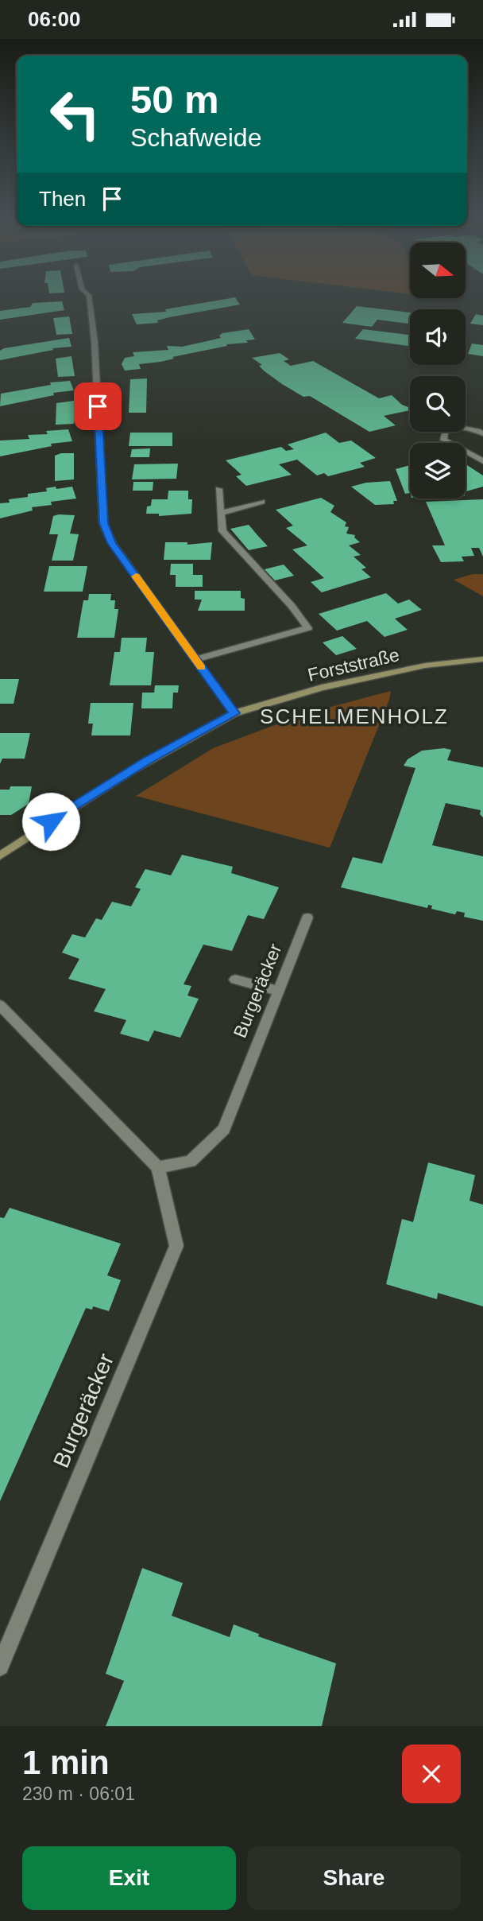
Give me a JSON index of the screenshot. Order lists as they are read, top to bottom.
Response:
{
  "streets": {
    "street": ["Forststraße", "Burgeräcker"]
  },
  "districts": ["SCHELMENHOLZ"],
  "north": "right",
  "page": {
    "status": "06:00",
    "turn": ["50 m", "Schafweide"],
    "then": "Then",
    "heading": ["1 min", "230 m · 06:01"],
    "buttons": ["Exit", "Share"]
  }
}
